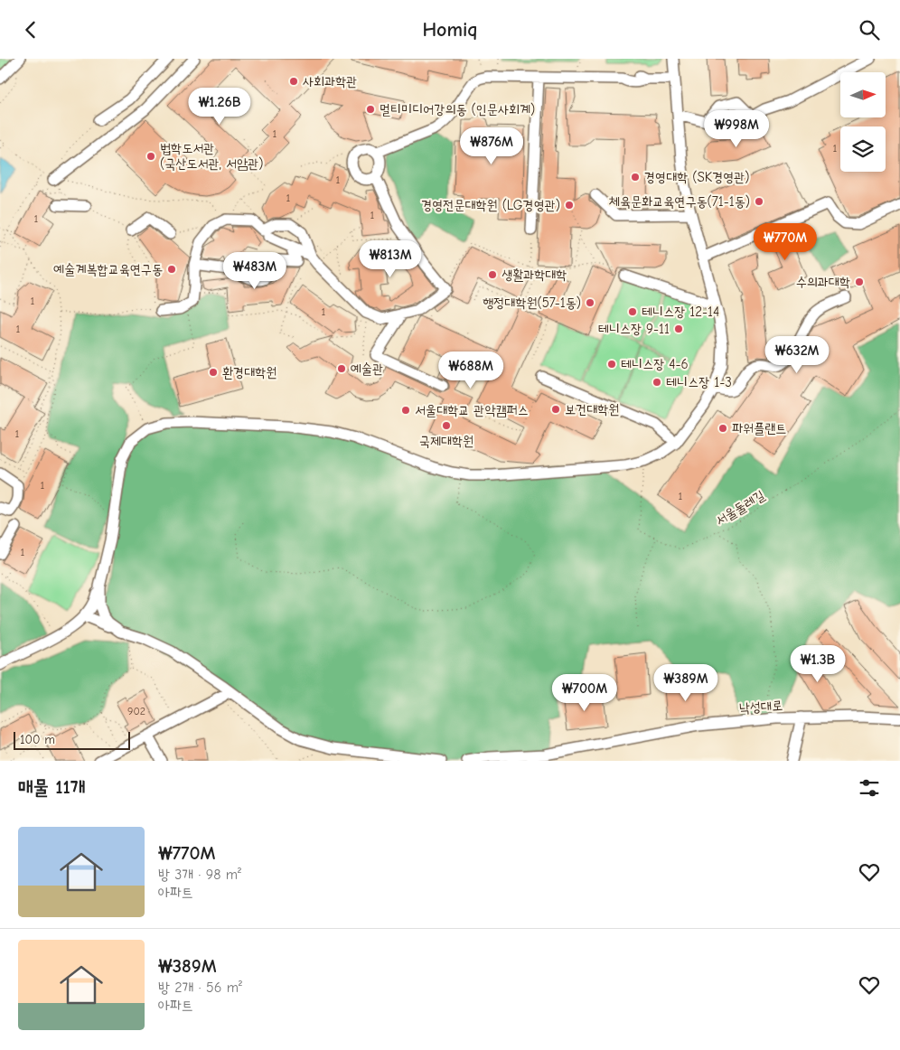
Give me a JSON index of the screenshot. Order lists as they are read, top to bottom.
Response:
{
  "streets": {
    "street": ["낙성대로"],
    "path": ["서울둘레길"]
  },
  "places": [
    "사회과학관",
    "멀티미디어강의동 (인문사회계)",
    "법학도서관 (국산도서관, 서암관)",
    "경영대학 (SK경영관)",
    "체육문화교육연구동(71-1동)",
    "경영전문대학원 (LG경영관)",
    "예술계복합교육연구동",
    "생활과학대학",
    "수의과대학",
    "행정대학원(57-1동)",
    "테니스장 12-14",
    "테니스장 9-11",
    "테니스장 4-6",
    "예술관",
    "환경대학원",
    "테니스장 1-3",
    "보건대학원",
    "서울대학교 관악캠퍼스",
    "국제대학원",
    "파워플랜트"
  ],
  "house_numbers": [
    "1",
    "1",
    "1",
    "1",
    "1",
    "1",
    "1",
    "1",
    "1",
    "1",
    "1",
    "1",
    "1",
    "902"
  ],
  "scale_bar": "100 m",
  "north": "right",
  "page": {
    "header": "Homiq",
    "price": [
      "₩1.26B",
      "₩998M",
      "₩876M",
      "₩770M",
      "₩813M",
      "₩483M",
      "₩632M",
      "₩688M",
      "₩1.3B",
      "₩389M",
      "₩700M"
    ],
    "scale": "100 m",
    "heading": "매물 11개",
    "list": [
      {
        "name": "₩770M",
        "note": "방 3개 · 98 m² · 아파트"
      },
      {
        "name": "₩389M",
        "note": "방 2개 · 56 m² · 아파트"
      }
    ]
  }
}
